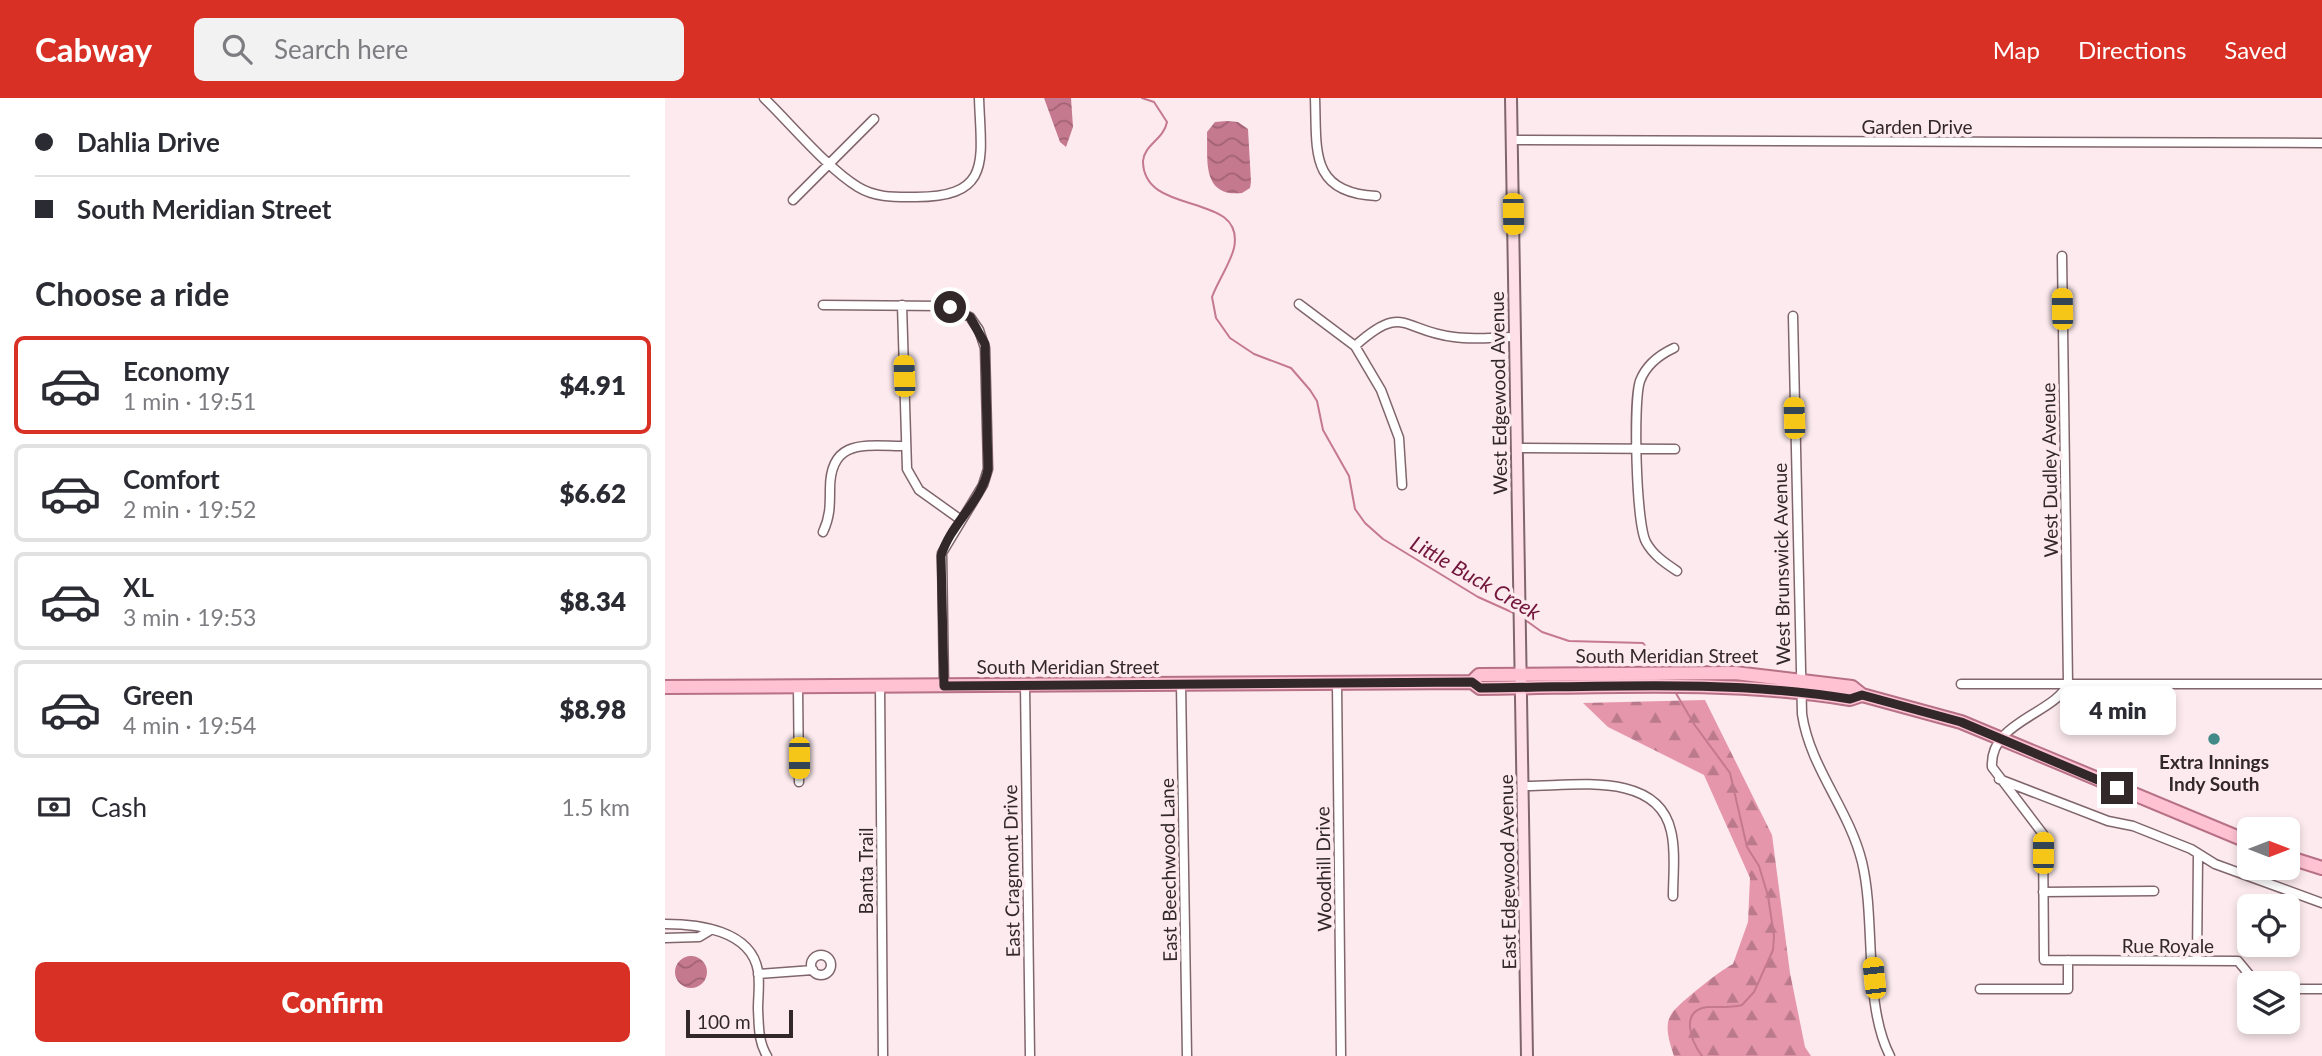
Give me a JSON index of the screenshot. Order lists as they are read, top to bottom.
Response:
{
  "streets": {
    "main road": ["West Edgewood Avenue", "South Meridian Street", "East Edgewood Avenue"],
    "street": [
      "Garden Drive",
      "West Dudley Avenue",
      "West Brunswick Avenue",
      "Woodhill Drive",
      "East Beechwood Lane",
      "Banta Trail",
      "East Cragmont Drive",
      "Rue Royale"
    ]
  },
  "crossings": [
    ["Garden Drive", "West Edgewood Avenue"],
    ["West Edgewood Avenue", "South Meridian Street"],
    ["West Edgewood Avenue", "East Edgewood Avenue"],
    ["West Brunswick Avenue", "South Meridian Street"],
    ["South Meridian Street", "Woodhill Drive"],
    ["South Meridian Street", "East Beechwood Lane"],
    ["South Meridian Street", "Banta Trail"],
    ["South Meridian Street", "East Cragmont Drive"],
    ["South Meridian Street", "East Edgewood Avenue"]
  ],
  "water": ["Little Buck Creek"],
  "places": ["Extra Innings Indy South"],
  "scale_bar": "100 m",
  "north": "right",
  "page": {
    "header": "Cabway",
    "search": "Search here",
    "nav": ["Map", "Directions", "Saved"],
    "banner": ["Dahlia Drive", "South Meridian Street"],
    "heading": "Choose a ride",
    "list": [
      {
        "name": "Economy",
        "note": "1 min · 19:51",
        "value": "$4.91"
      },
      {
        "name": "Comfort",
        "note": "2 min · 19:52",
        "value": "$6.62"
      },
      {
        "name": "XL",
        "note": "3 min · 19:53",
        "value": "$8.34"
      },
      {
        "name": "Green",
        "note": "4 min · 19:54",
        "value": "$8.98"
      }
    ],
    "bubble": "4 min",
    "pay": ["Cash", "1.5 km"],
    "buttons": "Confirm",
    "scale": "100 m"
  }
}
